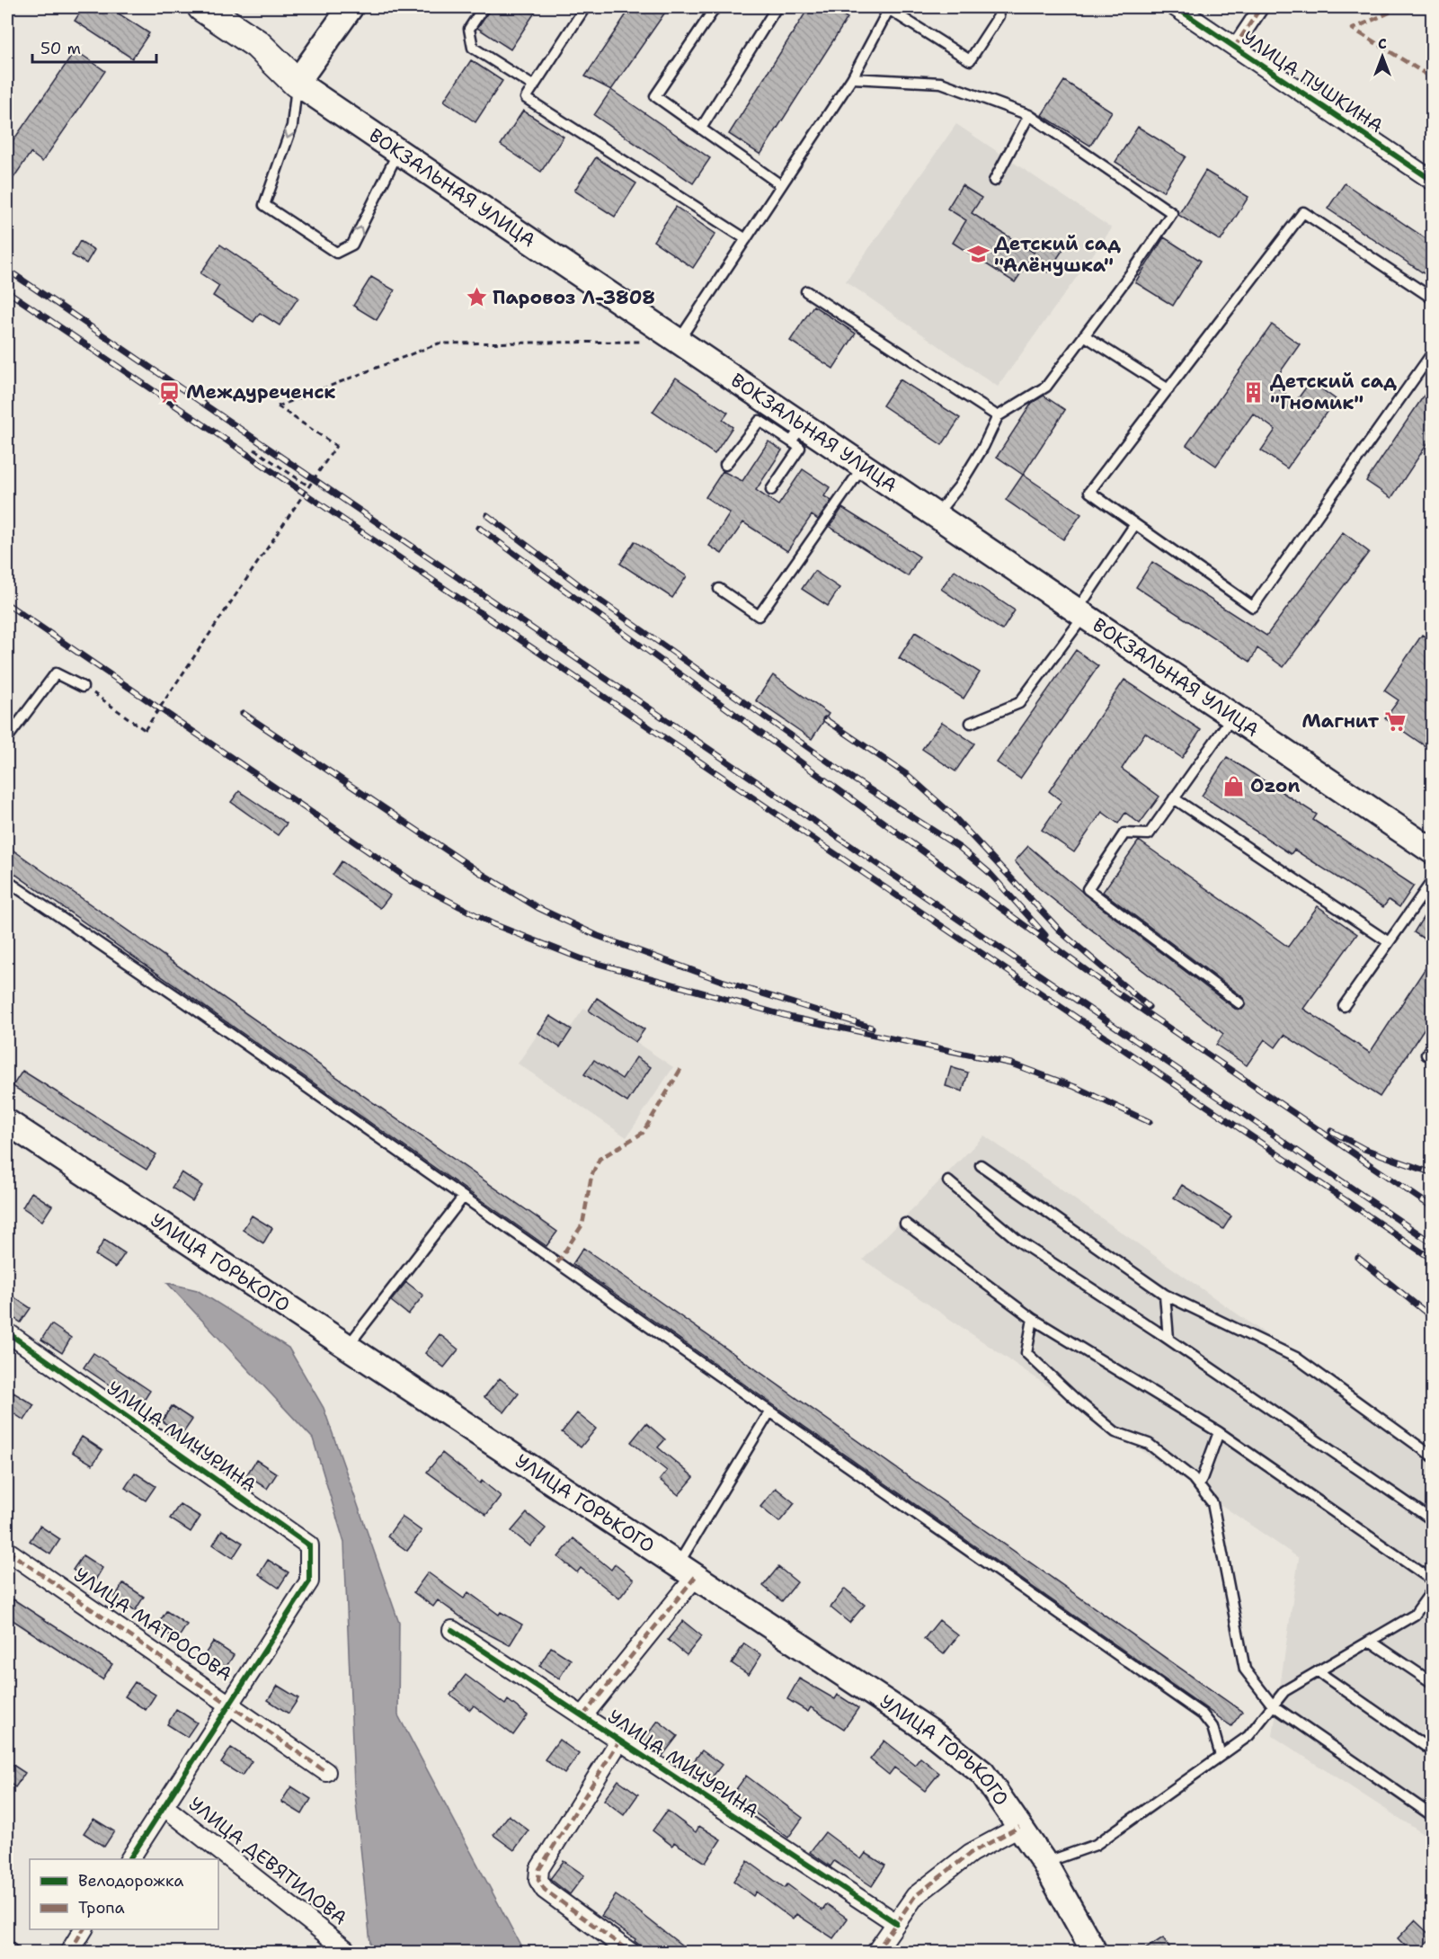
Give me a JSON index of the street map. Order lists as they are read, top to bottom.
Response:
{
  "streets": {
    "main road": ["ВОКЗАЛЬНАЯ УЛИЦА", "УЛИЦА ГОРЬКОГО"],
    "street": [
      "УЛИЦА ПУШКИНА",
      "УЛИЦА МИЧУРИНА",
      "УЛИЦА МАТРОСОВА",
      "УЛИЦА ДЕВЯТИЛОВА"
    ]
  },
  "crossings": [
    ["УЛИЦА МИЧУРИНА", "УЛИЦА МАТРОСОВА"]
  ],
  "places": {
    "school or university": ["Детский сад \"Алёнушка\""],
    "place": ["Паровоз Л-3808"],
    "station": ["Междуреченск"],
    "building": ["Детский сад \"Гномик\""],
    "supermarket": ["Магнит"],
    "shop": ["Ozon"]
  },
  "legend": ["Велодорожка", "Тропа"],
  "scale_bar": "50 m",
  "north": "top"
}
